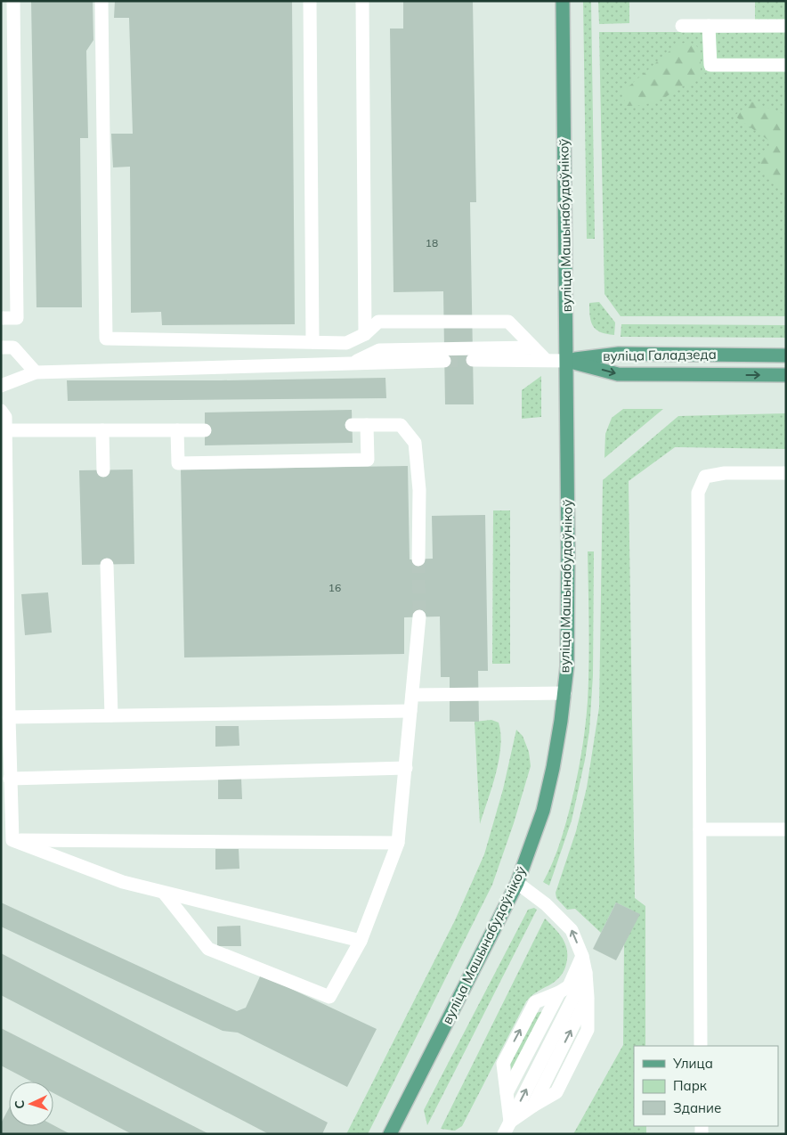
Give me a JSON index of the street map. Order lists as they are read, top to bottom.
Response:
{
  "streets": {
    "main road": ["вуліца Машынабудаўнікоў", "вуліца Галадзеда"]
  },
  "crossings": [
    ["вуліца Машынабудаўнікоў", "вуліца Галадзеда"]
  ],
  "house_numbers": ["18", "16"],
  "legend": ["Улица", "Парк", "Здание"],
  "north": "left"
}
